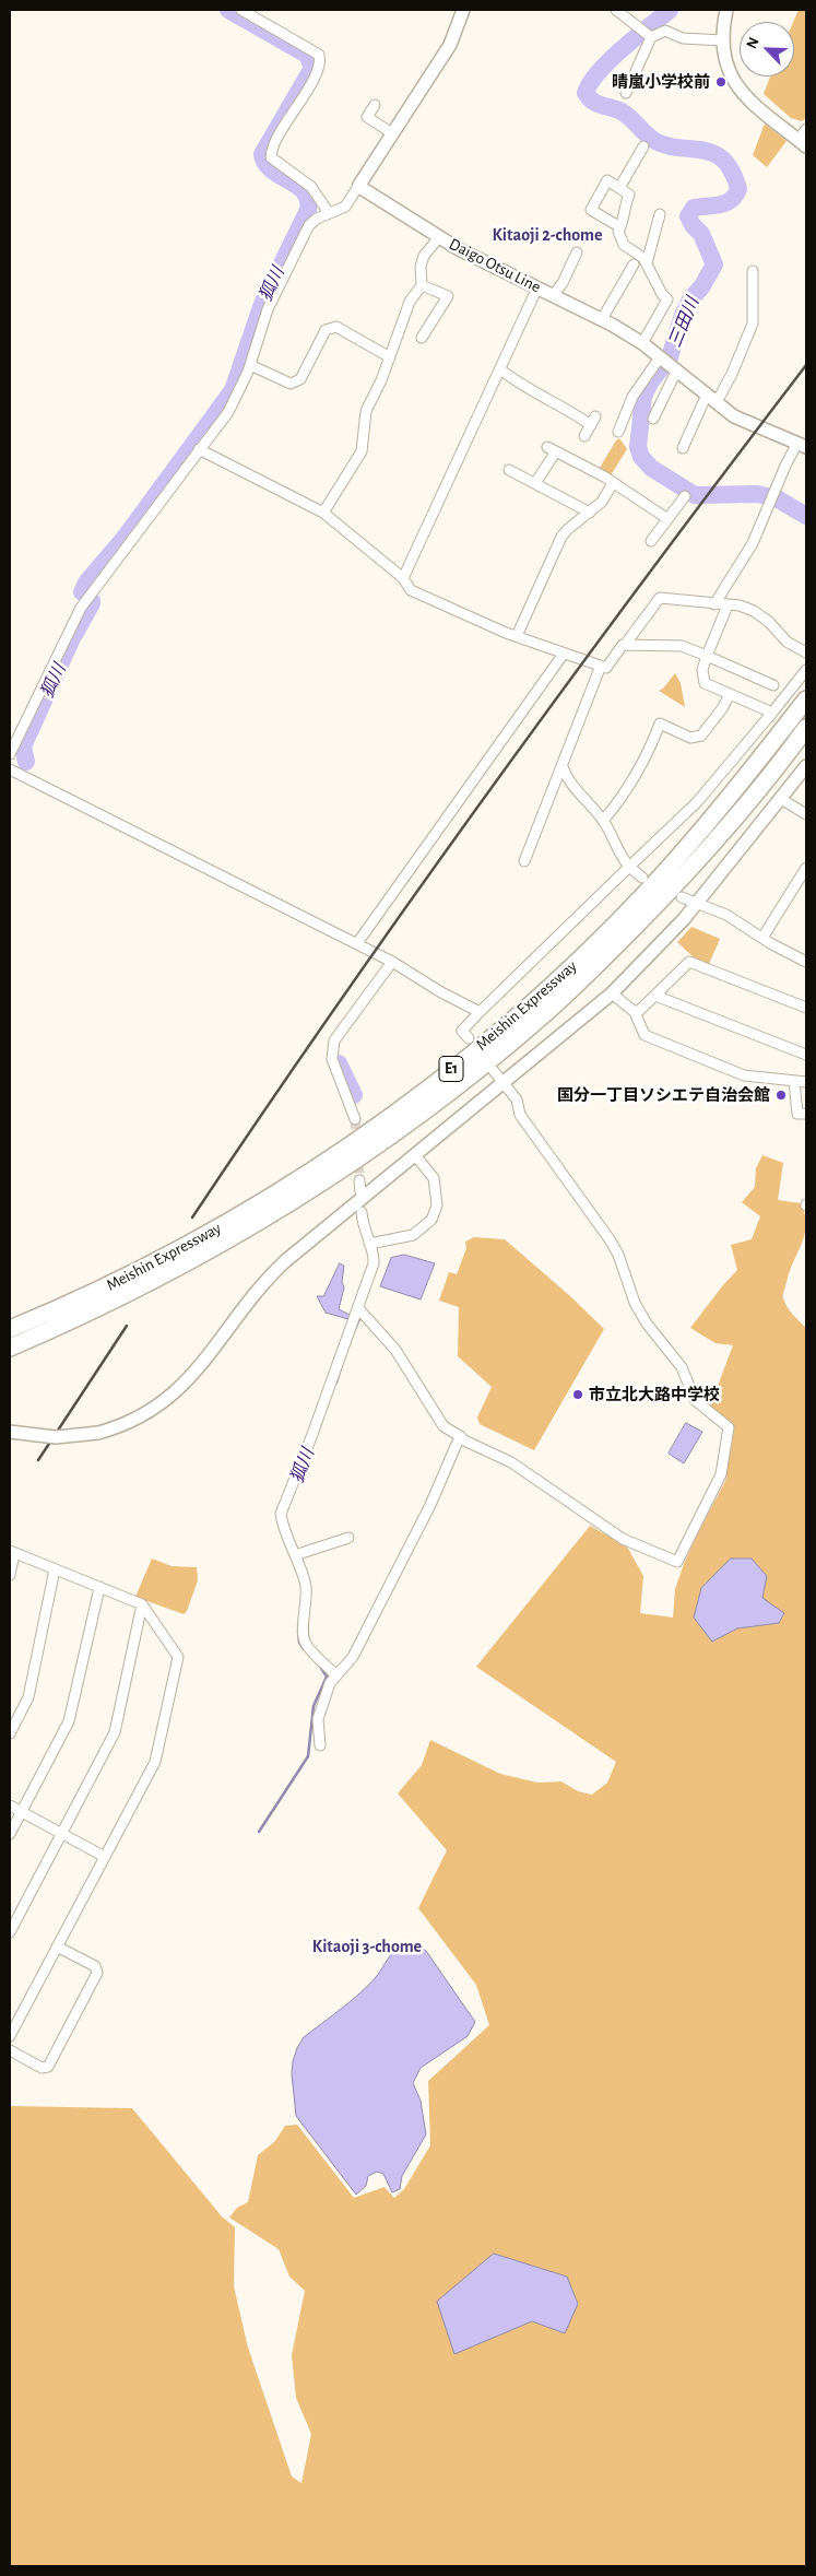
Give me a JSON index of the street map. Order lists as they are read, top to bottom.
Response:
{
  "streets": {
    "highway": ["Meishin Expressway", "E1"],
    "street": ["Daigo Otsu Line"]
  },
  "districts": ["Kitaoji 2-chome", "Kitaoji 3-chome"],
  "water": ["狐川", "三田川"],
  "places": ["晴嵐小学校前", "国分一丁目ソシエテ自治会館", "市立北大路中学校"],
  "north": "top left"
}
